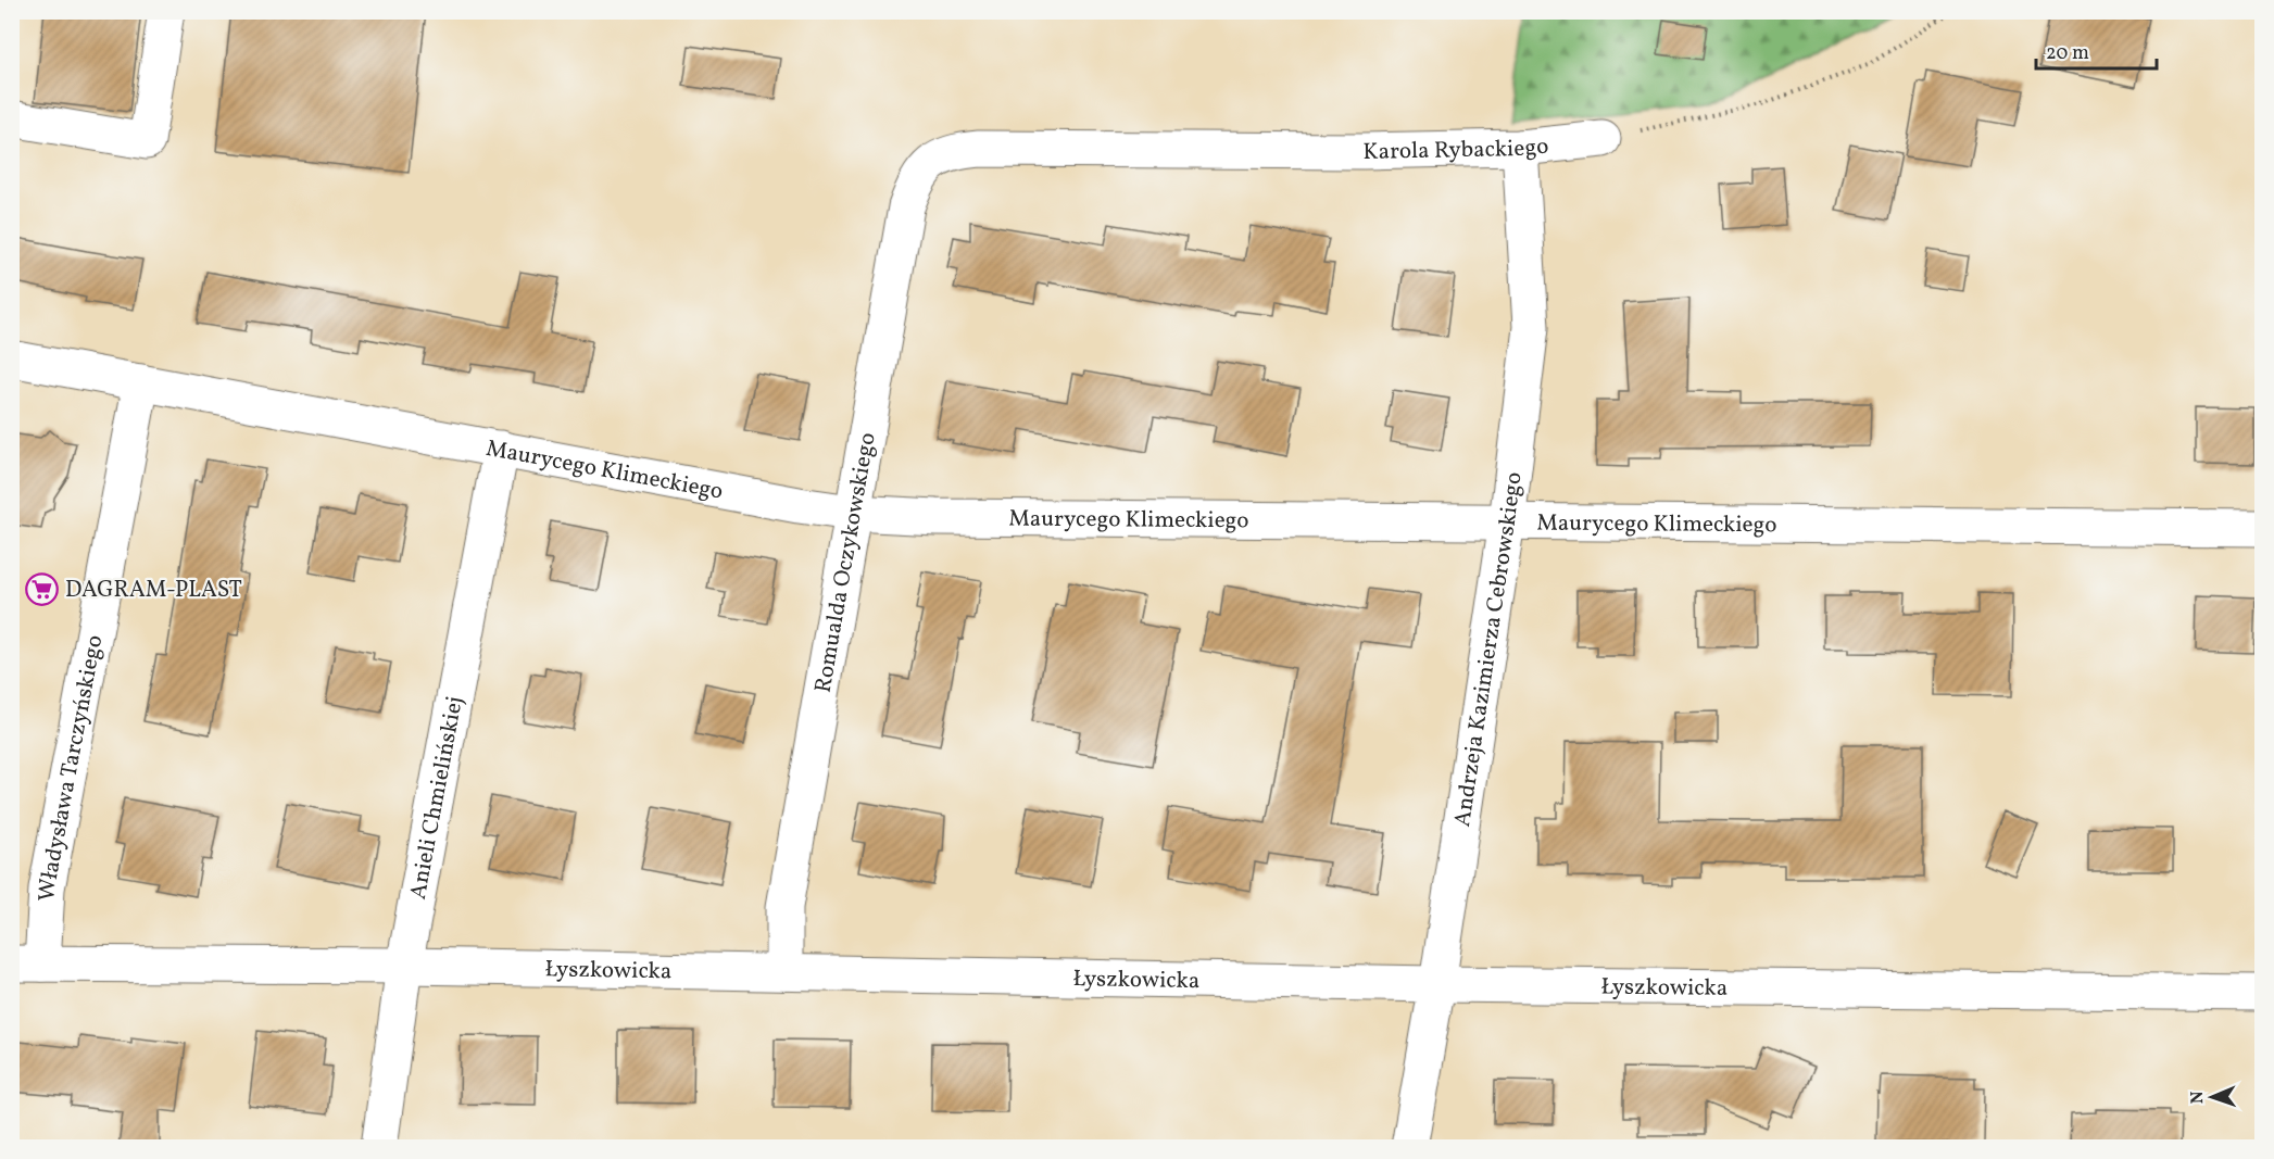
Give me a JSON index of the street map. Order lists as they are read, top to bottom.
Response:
{
  "streets": {
    "street": [
      "Karola Rybackiego",
      "Maurycego Klimeckiego",
      "Romualda Oczykowskiego",
      "Andrzeja Kazimierza Cebrowskiego",
      "Władysława Tarczyńskiego",
      "Anieli Chmielińskiej",
      "Łyszkowicka"
    ]
  },
  "crossings": [
    ["Karola Rybackiego", "Romualda Oczykowskiego"],
    ["Karola Rybackiego", "Andrzeja Kazimierza Cebrowskiego"],
    ["Maurycego Klimeckiego", "Romualda Oczykowskiego"],
    ["Maurycego Klimeckiego", "Andrzeja Kazimierza Cebrowskiego"],
    ["Maurycego Klimeckiego", "Władysława Tarczyńskiego"],
    ["Maurycego Klimeckiego", "Anieli Chmielińskiej"],
    ["Romualda Oczykowskiego", "Łyszkowicka"],
    ["Andrzeja Kazimierza Cebrowskiego", "Łyszkowicka"],
    ["Władysława Tarczyńskiego", "Łyszkowicka"],
    ["Anieli Chmielińskiej", "Łyszkowicka"]
  ],
  "places": {
    "supermarket": ["DAGRAM-PLAST"]
  },
  "scale_bar": "20 m",
  "north": "left"
}
